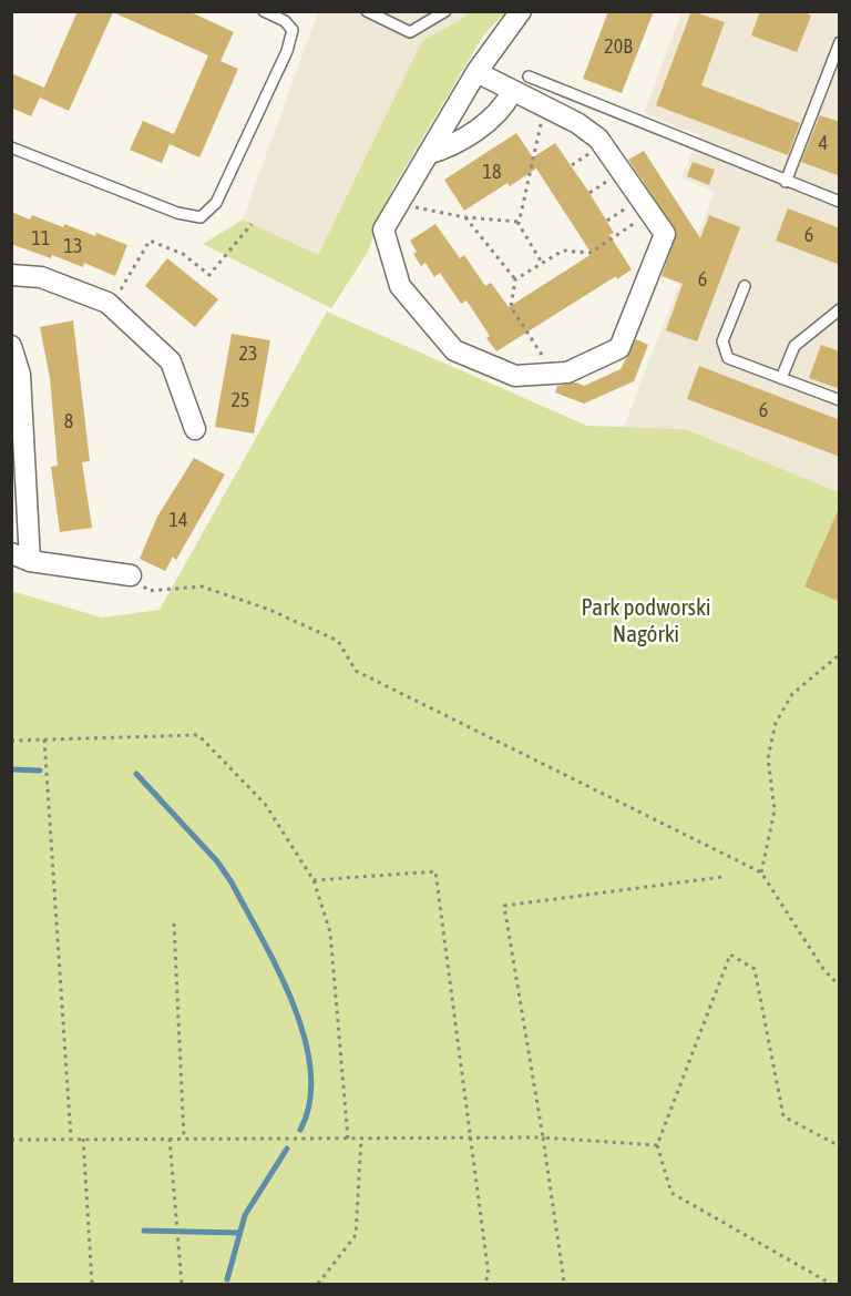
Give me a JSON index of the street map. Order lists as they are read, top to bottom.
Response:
{
  "parks": ["Park podworski Nagórki"],
  "house_numbers": [
    "20B",
    "4",
    "18",
    "6",
    "11",
    "13",
    "6",
    "23",
    "25",
    "6",
    "8",
    "14"
  ]
}
